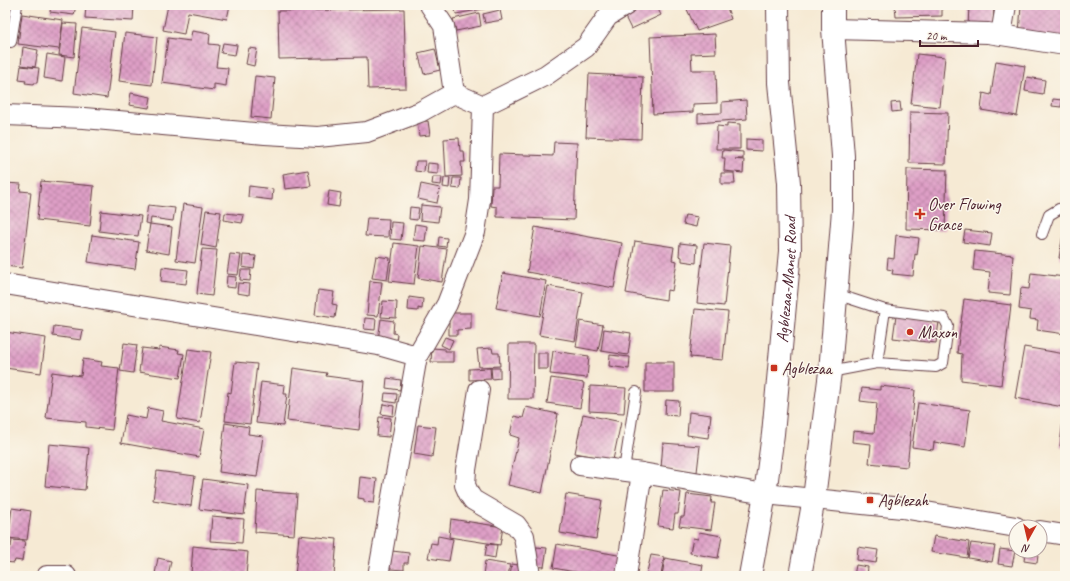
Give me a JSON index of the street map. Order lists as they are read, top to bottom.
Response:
{
  "streets": {
    "main road": ["Agblezaa-Manet Road"]
  },
  "places": {
    "health": ["Over Flowing Grace"],
    "other": ["Maxon"],
    "transit": ["Agblezaa", "Agblezah"]
  },
  "scale_bar": "20 m",
  "north": "bottom"
}
